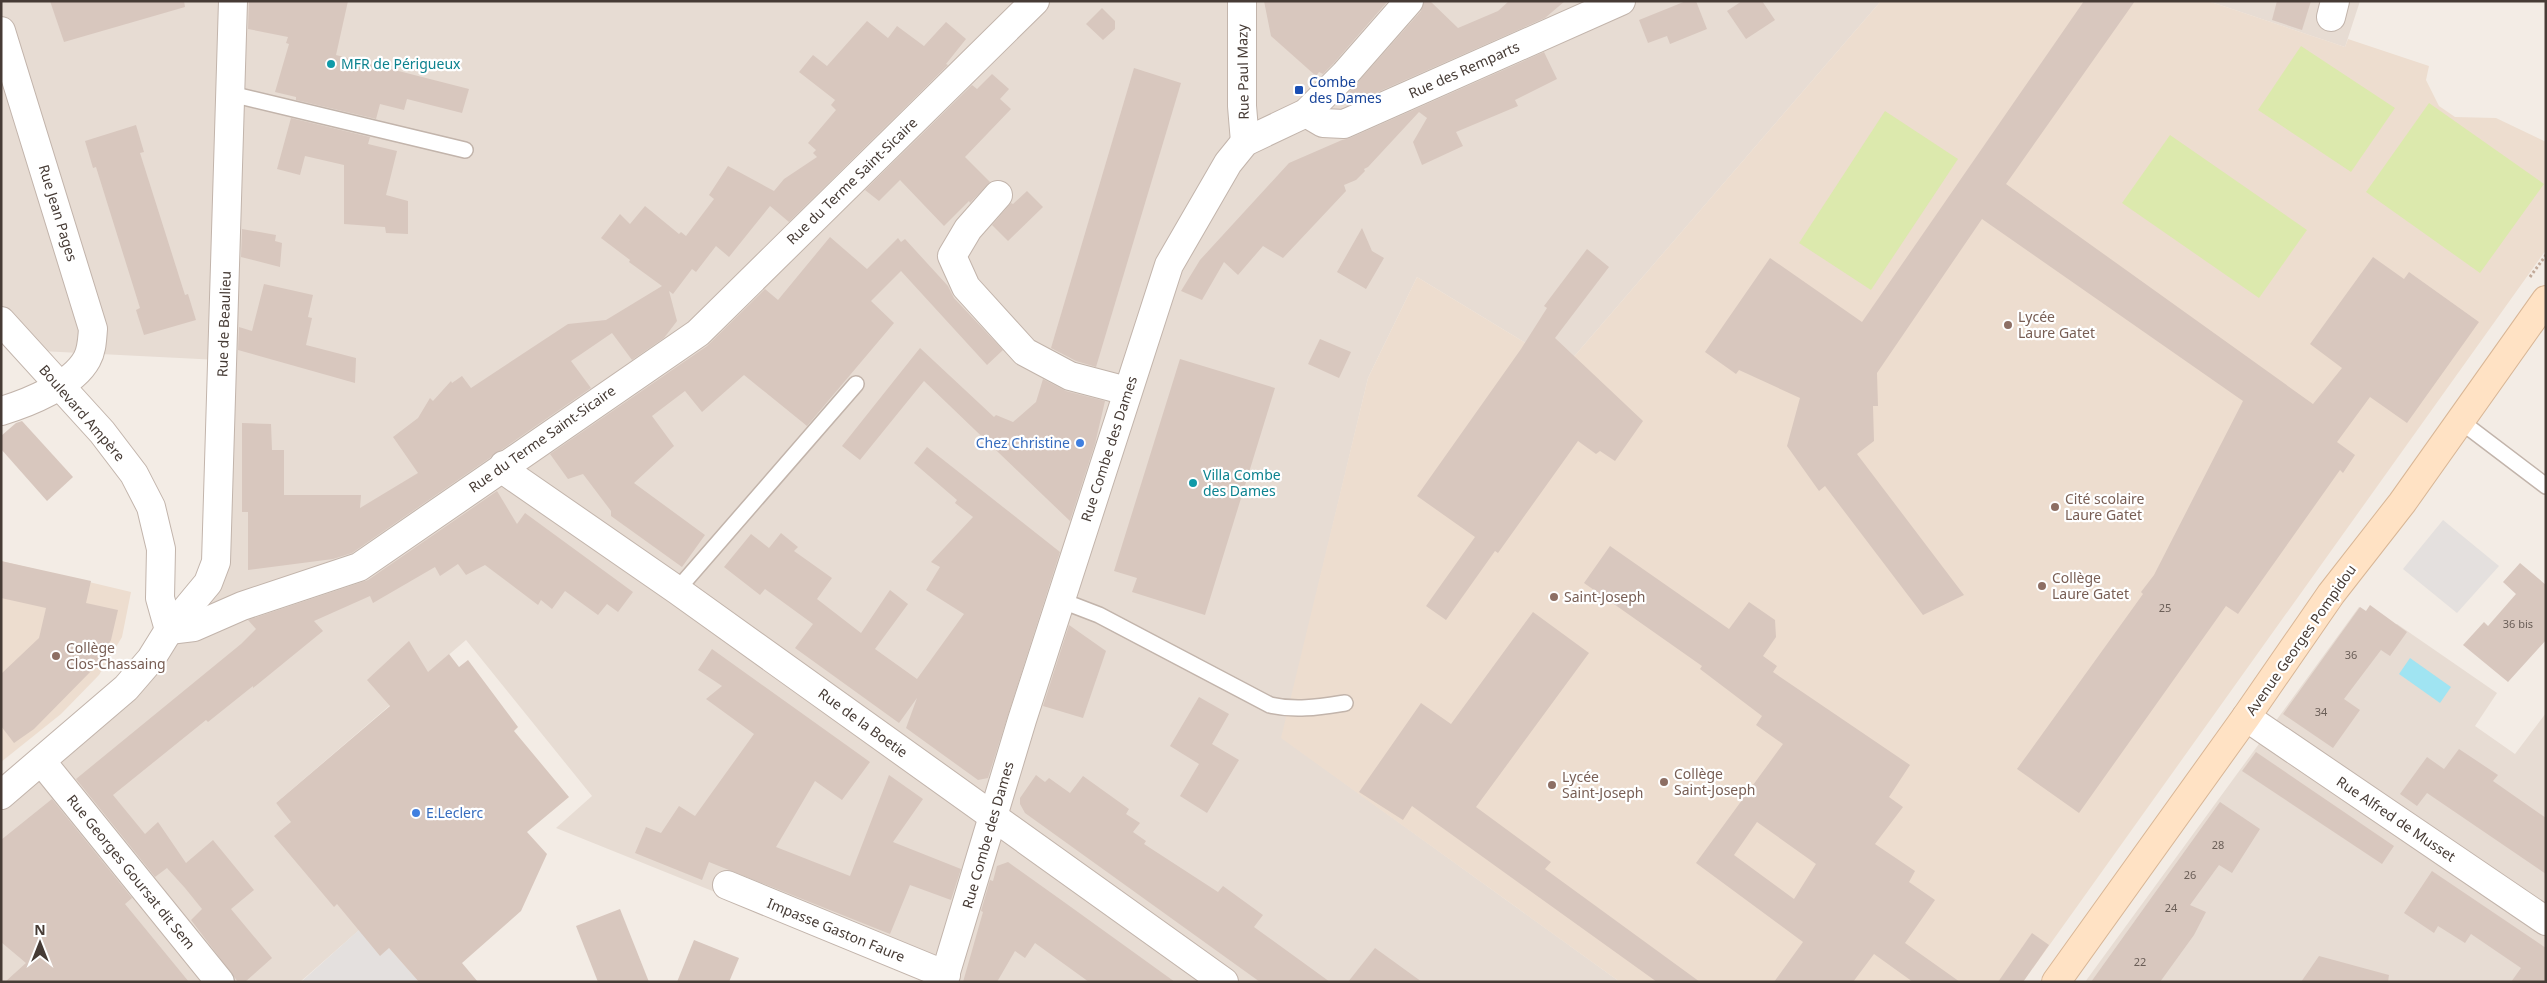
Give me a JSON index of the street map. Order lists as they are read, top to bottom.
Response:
{
  "streets": {
    "main road": ["Avenue Georges Pompidou"],
    "street": [
      "Rue des Remparts",
      "Rue Paul Mazy",
      "Rue du Terme Saint-Sicaire",
      "Rue Jean Pages",
      "Rue de Beaulieu",
      "Boulevard Ampère",
      "Rue Combe des Dames",
      "Rue de la Boetie",
      "Rue Alfred de Musset",
      "Rue Georges Goursat dit Sem",
      "Impasse Gaston Faure"
    ]
  },
  "crossings": [
    ["Rue des Remparts", "Rue Combe des Dames"],
    ["Rue Paul Mazy", "Rue Combe des Dames"],
    ["Rue du Terme Saint-Sicaire", "Rue de Beaulieu"],
    ["Rue du Terme Saint-Sicaire", "Boulevard Ampère"],
    ["Rue du Terme Saint-Sicaire", "Rue de la Boetie"],
    ["Rue Jean Pages", "Boulevard Ampère"],
    ["Rue de Beaulieu", "Boulevard Ampère"],
    ["Rue Combe des Dames", "Rue de la Boetie"],
    ["Rue Combe des Dames", "Impasse Gaston Faure"],
    ["Avenue Georges Pompidou", "Rue Alfred de Musset"]
  ],
  "places": {
    "other": [
      "MFR de Périgueux",
      "Lycée Laure Gatet",
      "Chez Christine",
      "Villa Combe des Dames",
      "Cité scolaire Laure Gatet",
      "Collège Laure Gatet",
      "Saint-Joseph",
      "Collège Clos-Chassaing",
      "Collège Saint-Joseph",
      "Lycée Saint-Joseph",
      "E.Leclerc"
    ],
    "transit": ["Combe des Dames"]
  },
  "house_numbers": [
    "25",
    "36 bis",
    "36",
    "34",
    "28",
    "26",
    "24",
    "22"
  ],
  "north": "top"
}
